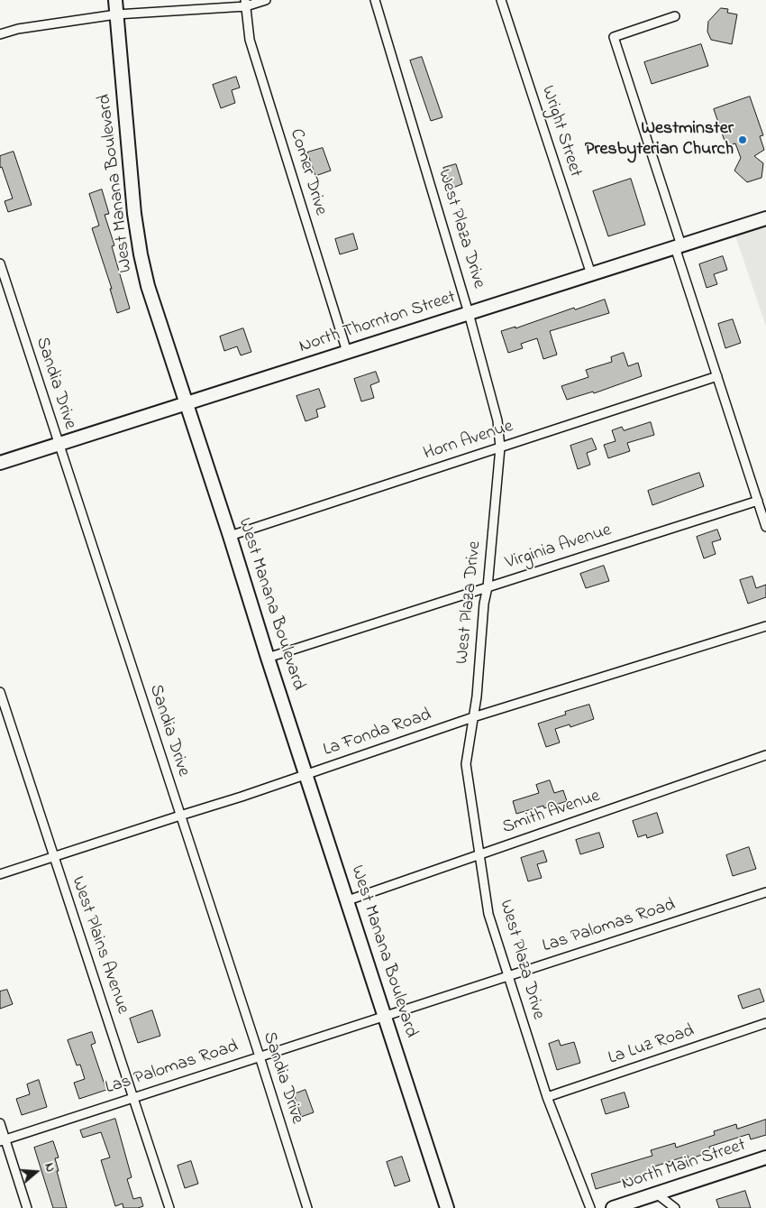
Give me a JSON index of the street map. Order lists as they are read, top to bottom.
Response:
{
  "streets": {
    "street": [
      "Wright Street",
      "Comer Drive",
      "West Manana Boulevard",
      "West Plaza Drive",
      "North Thornton Street",
      "Sandia Drive",
      "Horn Avenue",
      "Virginia Avenue",
      "La Fonda Road",
      "Smith Avenue",
      "Las Palomas Road",
      "West Plains Avenue",
      "La Luz Road",
      "North Main Street"
    ]
  },
  "crossings": [
    ["Wright Street", "North Thornton Street"],
    ["Comer Drive", "North Thornton Street"],
    ["West Manana Boulevard", "North Thornton Street"],
    ["West Manana Boulevard", "Horn Avenue"],
    ["West Manana Boulevard", "Virginia Avenue"],
    ["West Manana Boulevard", "La Fonda Road"],
    ["West Manana Boulevard", "Smith Avenue"],
    ["West Manana Boulevard", "Las Palomas Road"],
    ["West Plaza Drive", "North Thornton Street"],
    ["West Plaza Drive", "Horn Avenue"],
    ["West Plaza Drive", "Virginia Avenue"],
    ["West Plaza Drive", "La Fonda Road"],
    ["West Plaza Drive", "Smith Avenue"],
    ["West Plaza Drive", "Las Palomas Road"],
    ["West Plaza Drive", "La Luz Road"],
    ["North Thornton Street", "Sandia Drive"],
    ["Sandia Drive", "La Fonda Road"],
    ["Sandia Drive", "Las Palomas Road"],
    ["La Fonda Road", "West Plains Avenue"],
    ["Las Palomas Road", "West Plains Avenue"]
  ],
  "places": ["Westminster Presbyterian Church"],
  "north": "right"
}
